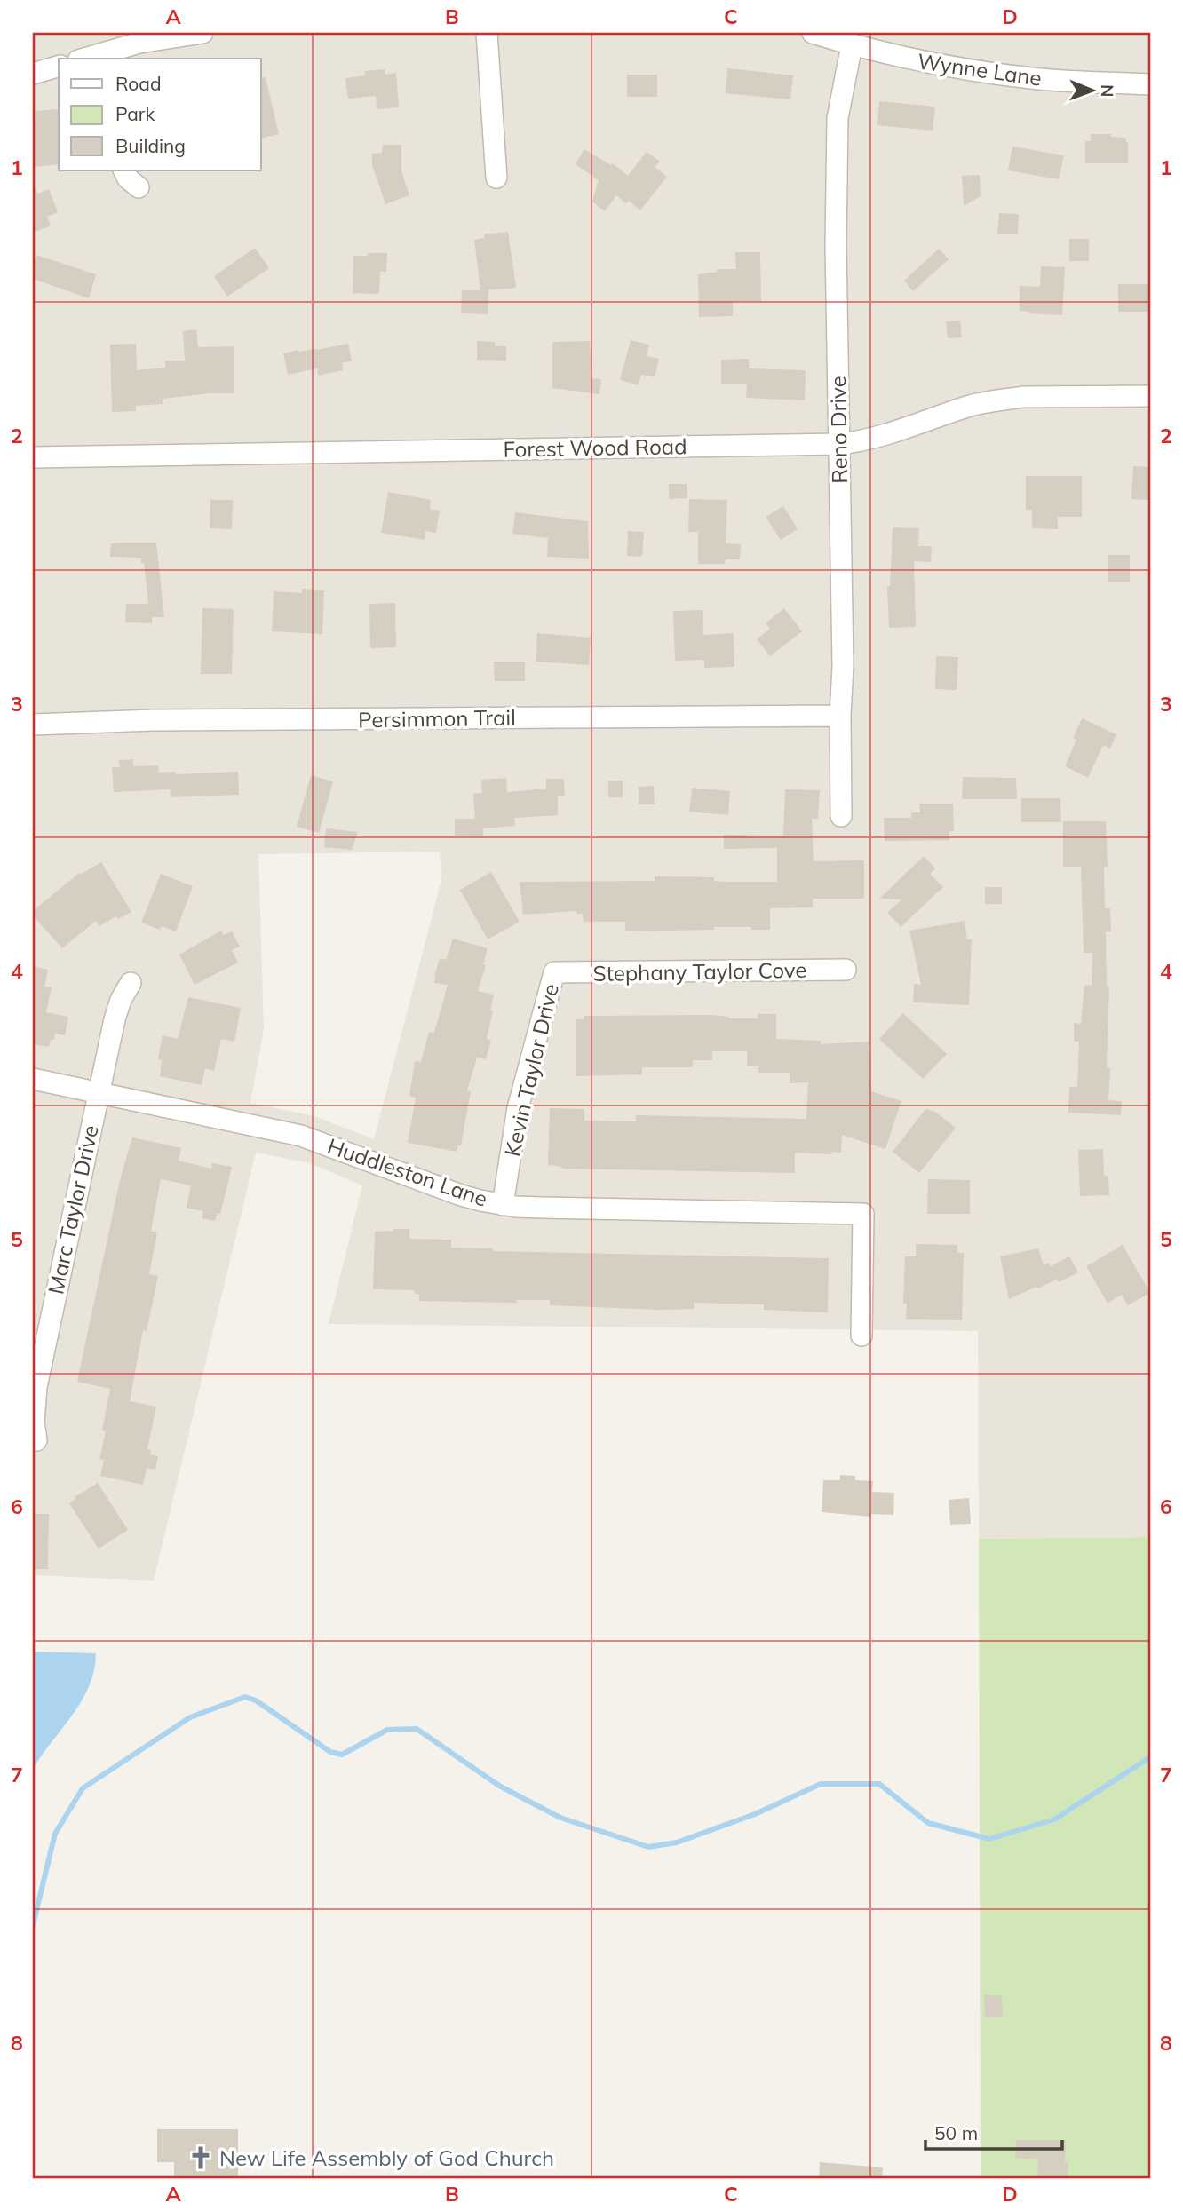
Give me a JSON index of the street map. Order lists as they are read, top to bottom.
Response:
{
  "streets": {
    "street": [
      "Wynne Lane",
      "Reno Drive",
      "Forest Wood Road",
      "Persimmon Trail",
      "Stephany Taylor Cove",
      "Kevin Taylor Drive",
      "Huddleston Lane",
      "Marc Taylor Drive"
    ]
  },
  "crossings": [
    ["Wynne Lane", "Reno Drive"],
    ["Reno Drive", "Forest Wood Road"],
    ["Reno Drive", "Persimmon Trail"],
    ["Stephany Taylor Cove", "Kevin Taylor Drive"],
    ["Kevin Taylor Drive", "Huddleston Lane"],
    ["Huddleston Lane", "Marc Taylor Drive"]
  ],
  "places": {
    "church": ["New Life Assembly of God Church"]
  },
  "legend": ["Road", "Park", "Building"],
  "scale_bar": "50 m",
  "north": "right",
  "grid": {
    "columns": [
      "A",
      "B",
      "C",
      "D"
    ],
    "rows": [
      "1",
      "2",
      "3",
      "4",
      "5",
      "6",
      "7",
      "8"
    ]
  }
}
